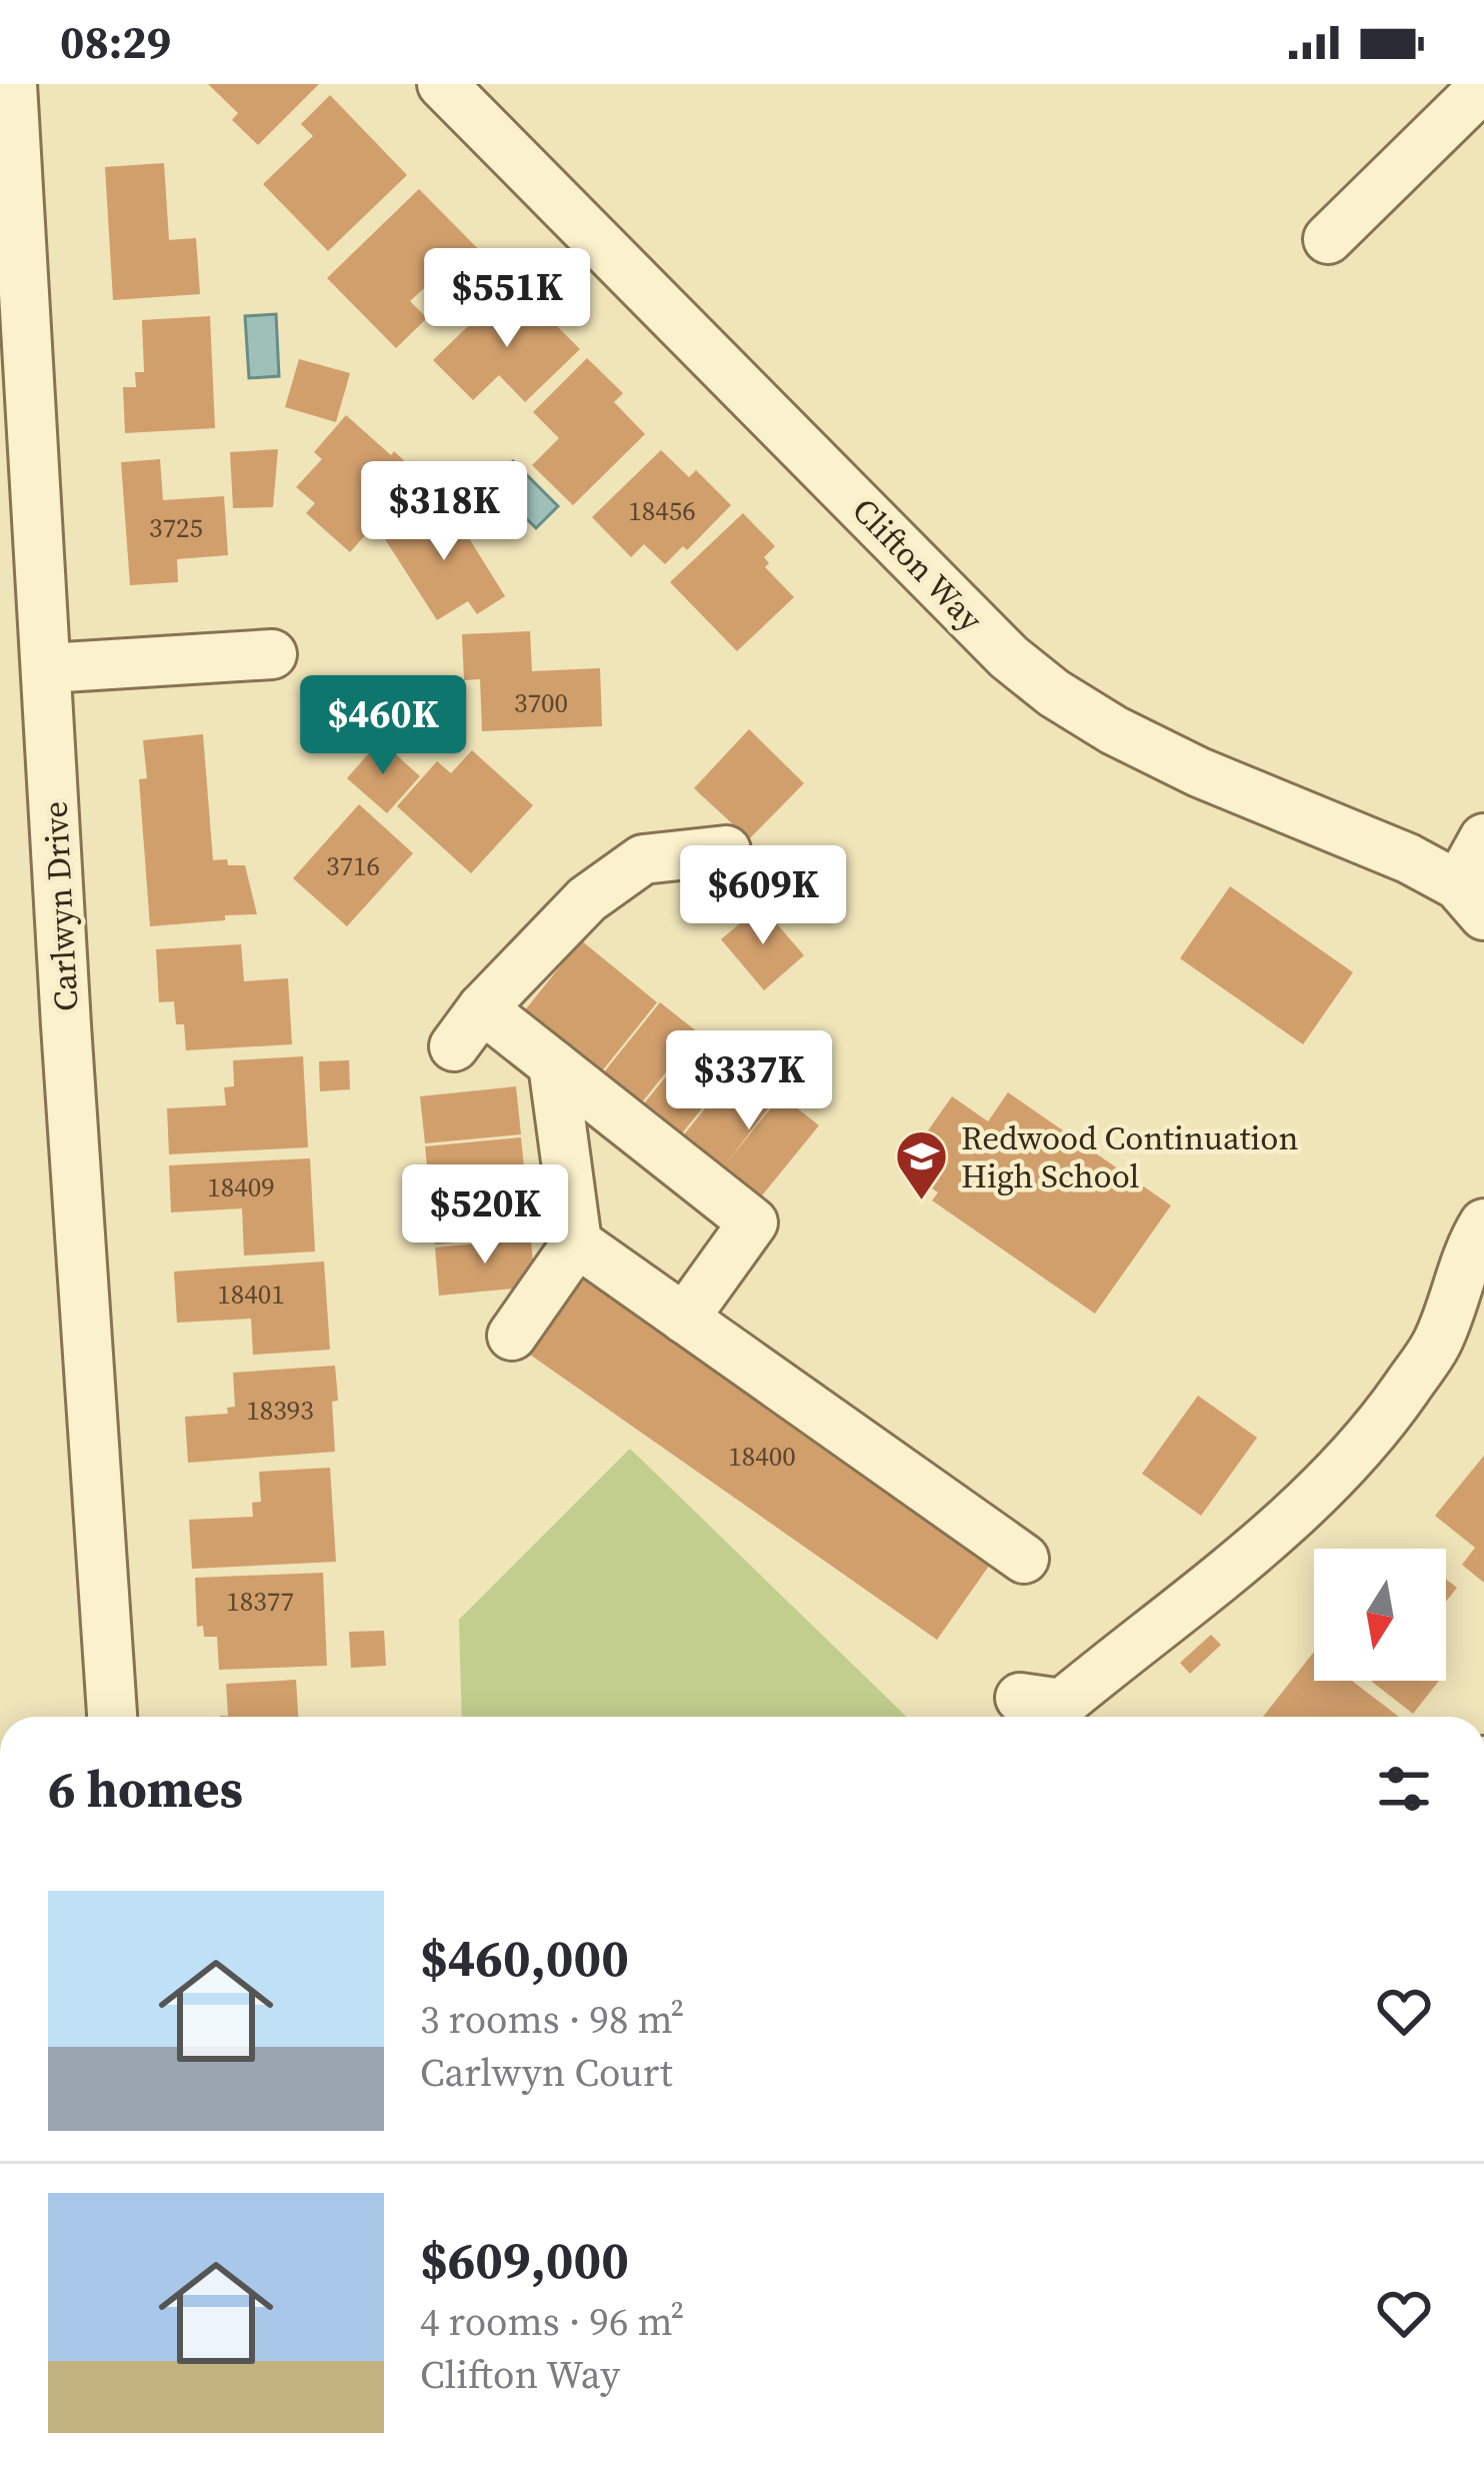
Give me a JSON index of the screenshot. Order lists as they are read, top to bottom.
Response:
{
  "streets": {
    "street": ["Clifton Way", "Carlwyn Drive"]
  },
  "places": {
    "school or university": ["Redwood Continuation High School"]
  },
  "house_numbers": [
    "18456",
    "3725",
    "3700",
    "3716",
    "18409",
    "18401",
    "18393",
    "18400",
    "18377"
  ],
  "north": "bottom",
  "page": {
    "status": "08:29",
    "price": [
      "$551K",
      "$318K",
      "$460K",
      "$609K",
      "$337K",
      "$520K"
    ],
    "heading": "6 homes",
    "list": [
      {
        "name": "$460,000",
        "note": "3 rooms · 98 m² · Carlwyn Court"
      },
      {
        "name": "$609,000",
        "note": "4 rooms · 96 m² · Clifton Way"
      }
    ]
  }
}
